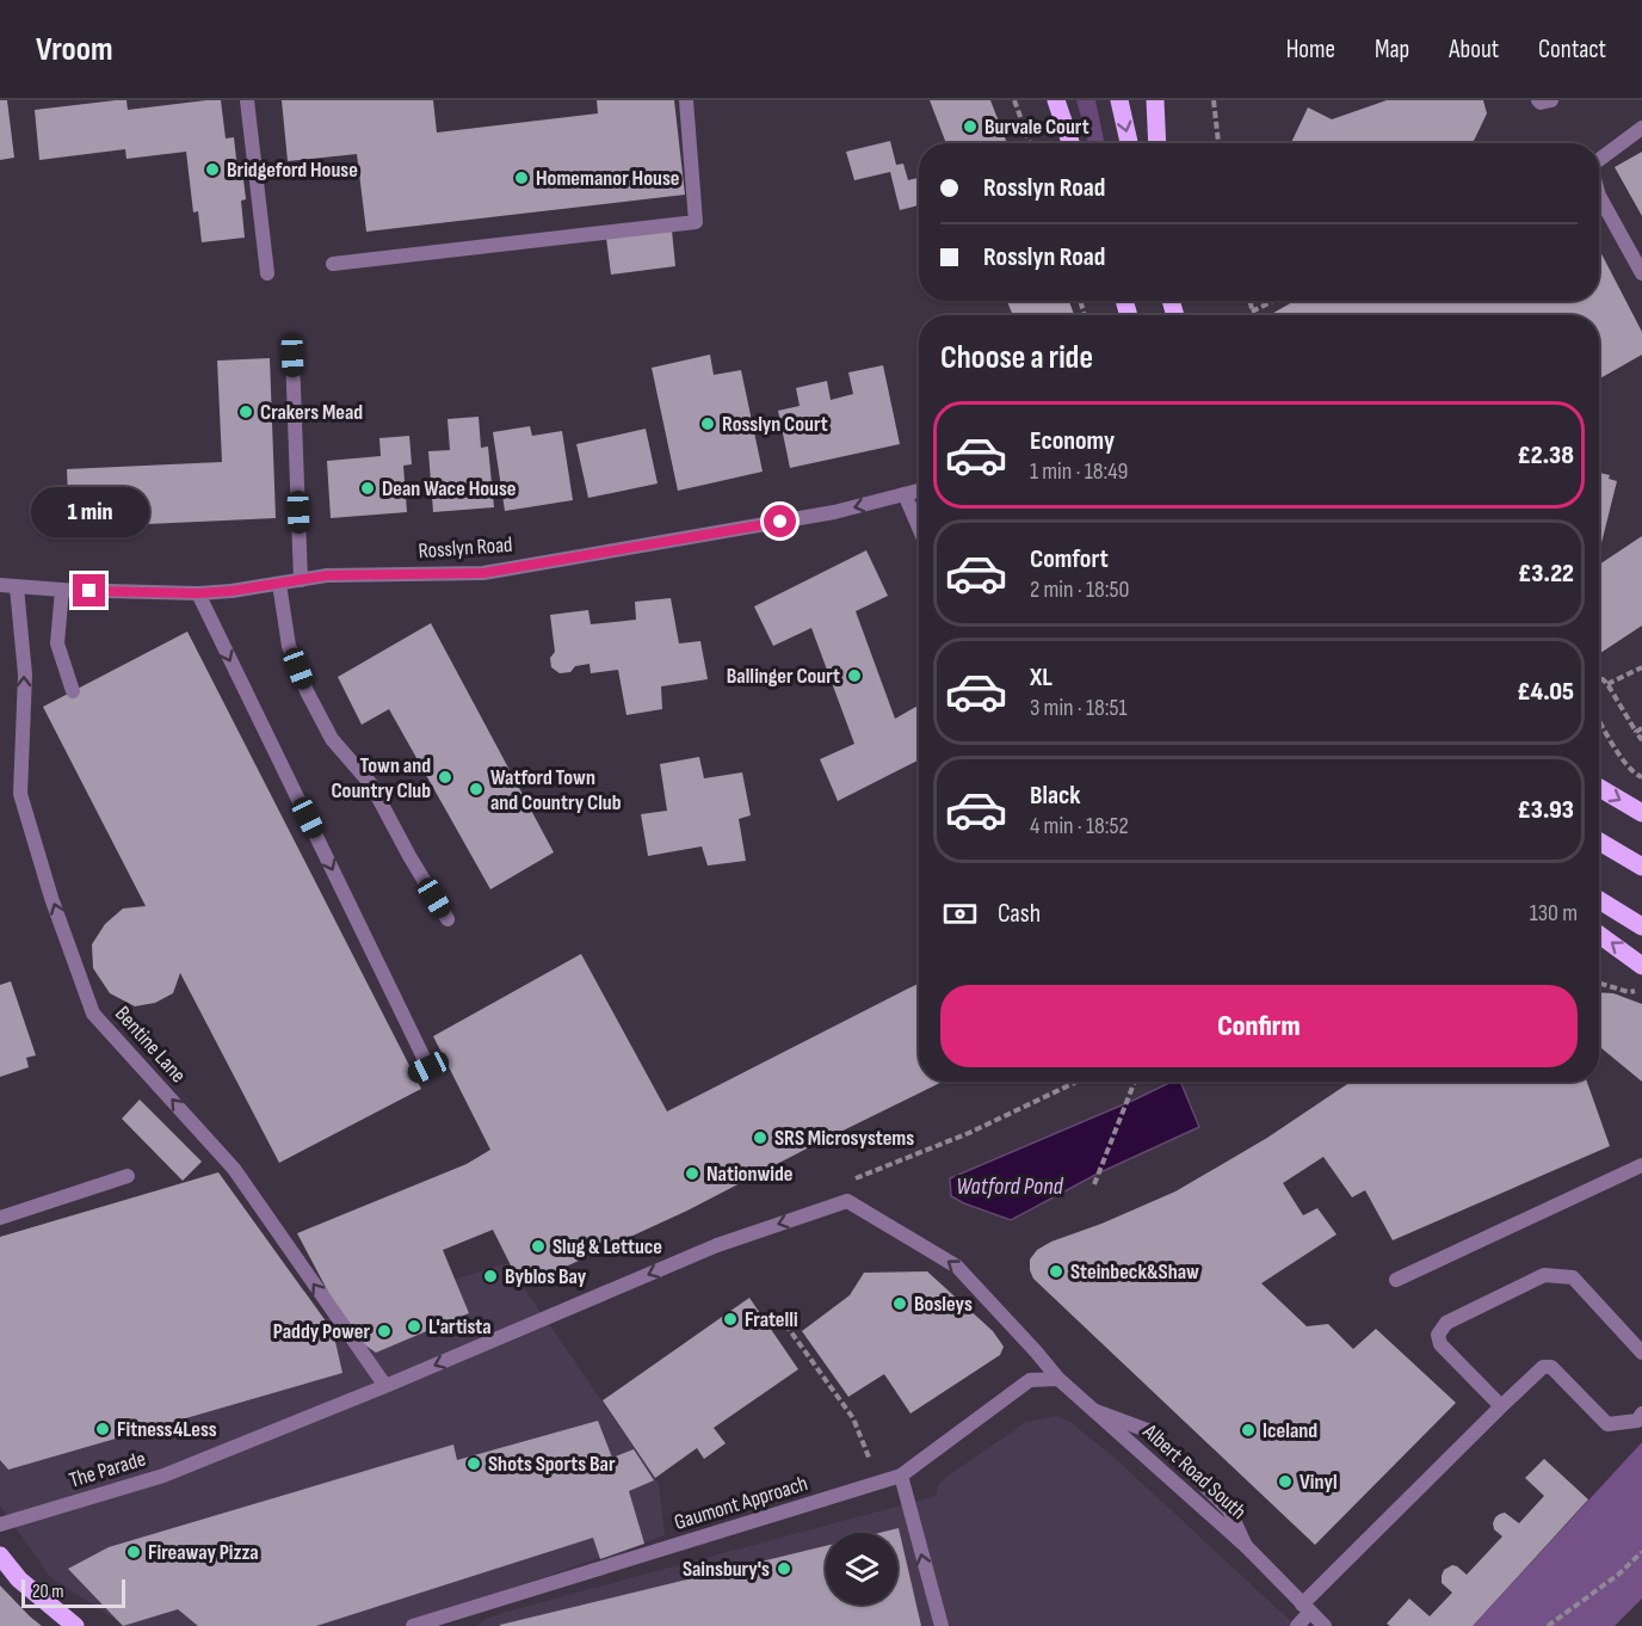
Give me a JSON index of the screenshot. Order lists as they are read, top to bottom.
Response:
{
  "streets": {
    "street": [
      "Rosslyn Road",
      "Bentine Lane",
      "The Parade",
      "Albert Road South",
      "Gaumont Approach"
    ]
  },
  "crossings": [
    ["Rosslyn Road", "Bentine Lane"],
    ["Bentine Lane", "The Parade"],
    ["The Parade", "Albert Road South"],
    ["Albert Road South", "Gaumont Approach"]
  ],
  "one_way": [
    "Rosslyn Road",
    "Bentine Lane",
    "The Parade",
    "Albert Road South"
  ],
  "water": ["Watford Pond"],
  "places": [
    "Burvale Court",
    "Bridgeford House",
    "Homemanor House",
    "Crakers Mead",
    "Rosslyn Court",
    "Dean Wace House",
    "Ballinger Court",
    "Town and Country Club",
    "Watford Town and Country Club",
    "SRS Microsystems",
    "Nationwide",
    "Slug & Lettuce",
    "Steinbeck&Shaw",
    "Byblos Bay",
    "Bosleys",
    "Fratelli",
    "L'artista",
    "Paddy Power",
    "Fitness4Less",
    "Iceland",
    "Shots Sports Bar",
    "Vinyl",
    "Fireaway Pizza",
    "Sainsbury's"
  ],
  "scale_bar": "20 m",
  "page": {
    "header": "Vroom",
    "nav": [
      "Home",
      "Map",
      "About",
      "Contact"
    ],
    "banner": ["Rosslyn Road", "Rosslyn Road"],
    "heading": "Choose a ride",
    "list": [
      {
        "name": "Economy",
        "note": "1 min · 18:49",
        "value": "£2.38"
      },
      {
        "name": "Comfort",
        "note": "2 min · 18:50",
        "value": "£3.22"
      },
      {
        "name": "XL",
        "note": "3 min · 18:51",
        "value": "£4.05"
      },
      {
        "name": "Black",
        "note": "4 min · 18:52",
        "value": "£3.93"
      }
    ],
    "bubble": "1 min",
    "pay": ["Cash", "130 m"],
    "buttons": "Confirm",
    "scale": "20 m"
  }
}
